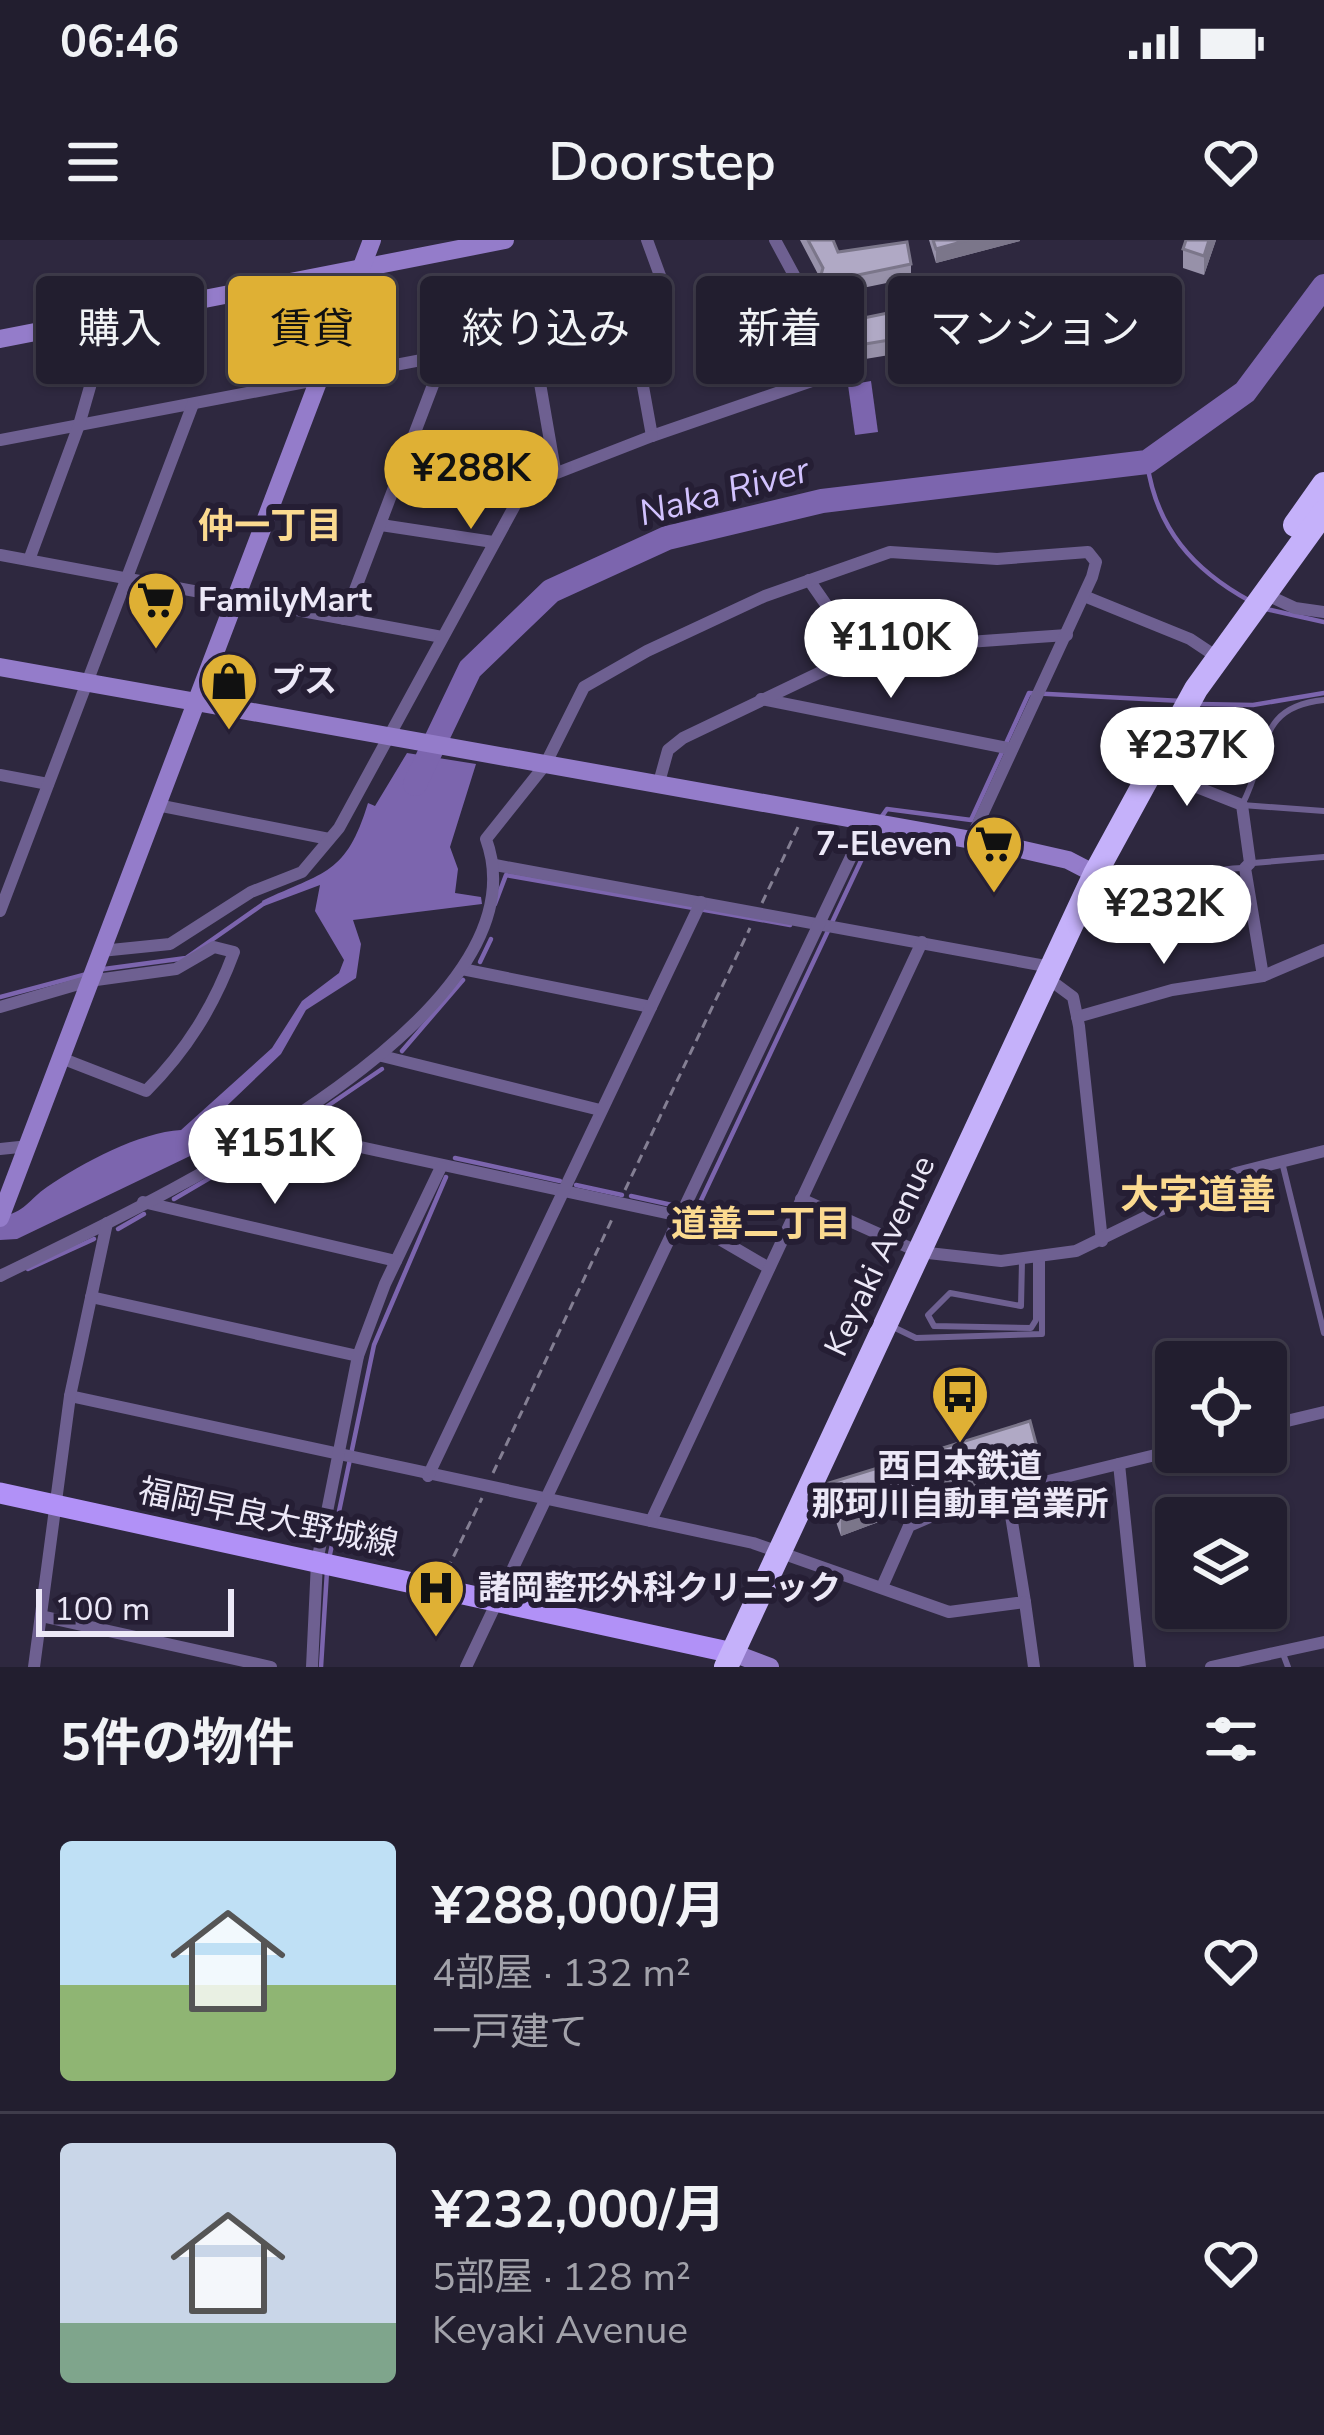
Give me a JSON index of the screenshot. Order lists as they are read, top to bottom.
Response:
{
  "streets": {
    "highway": ["Keyaki Avenue"],
    "main road": ["福岡早良大野城線"]
  },
  "crossings": [
    ["Keyaki Avenue", "福岡早良大野城線"]
  ],
  "districts": ["仲一丁目", "大字道善", "道善二丁目"],
  "water": ["Naka River"],
  "places": {
    "supermarket": ["FamilyMart", "7-Eleven"],
    "shop": ["プス"],
    "bus stop": ["西日本鉄道 那珂川自動車営業所"],
    "hospital": ["諸岡整形外科クリニック"]
  },
  "scale_bar": "100 m",
  "page": {
    "status": "06:46",
    "header": "Doorstep",
    "chip": [
      "購入",
      "賃貸",
      "絞り込み",
      "新着",
      "マンション"
    ],
    "price": [
      "¥288K",
      "¥110K",
      "¥237K",
      "¥232K",
      "¥151K"
    ],
    "scale": "100 m",
    "heading": "5件の物件",
    "list": [
      {
        "name": "¥288,000/月",
        "note": "4部屋 · 132 m² · 一戸建て"
      },
      {
        "name": "¥232,000/月",
        "note": "5部屋 · 128 m² · Keyaki Avenue"
      }
    ]
  }
}
